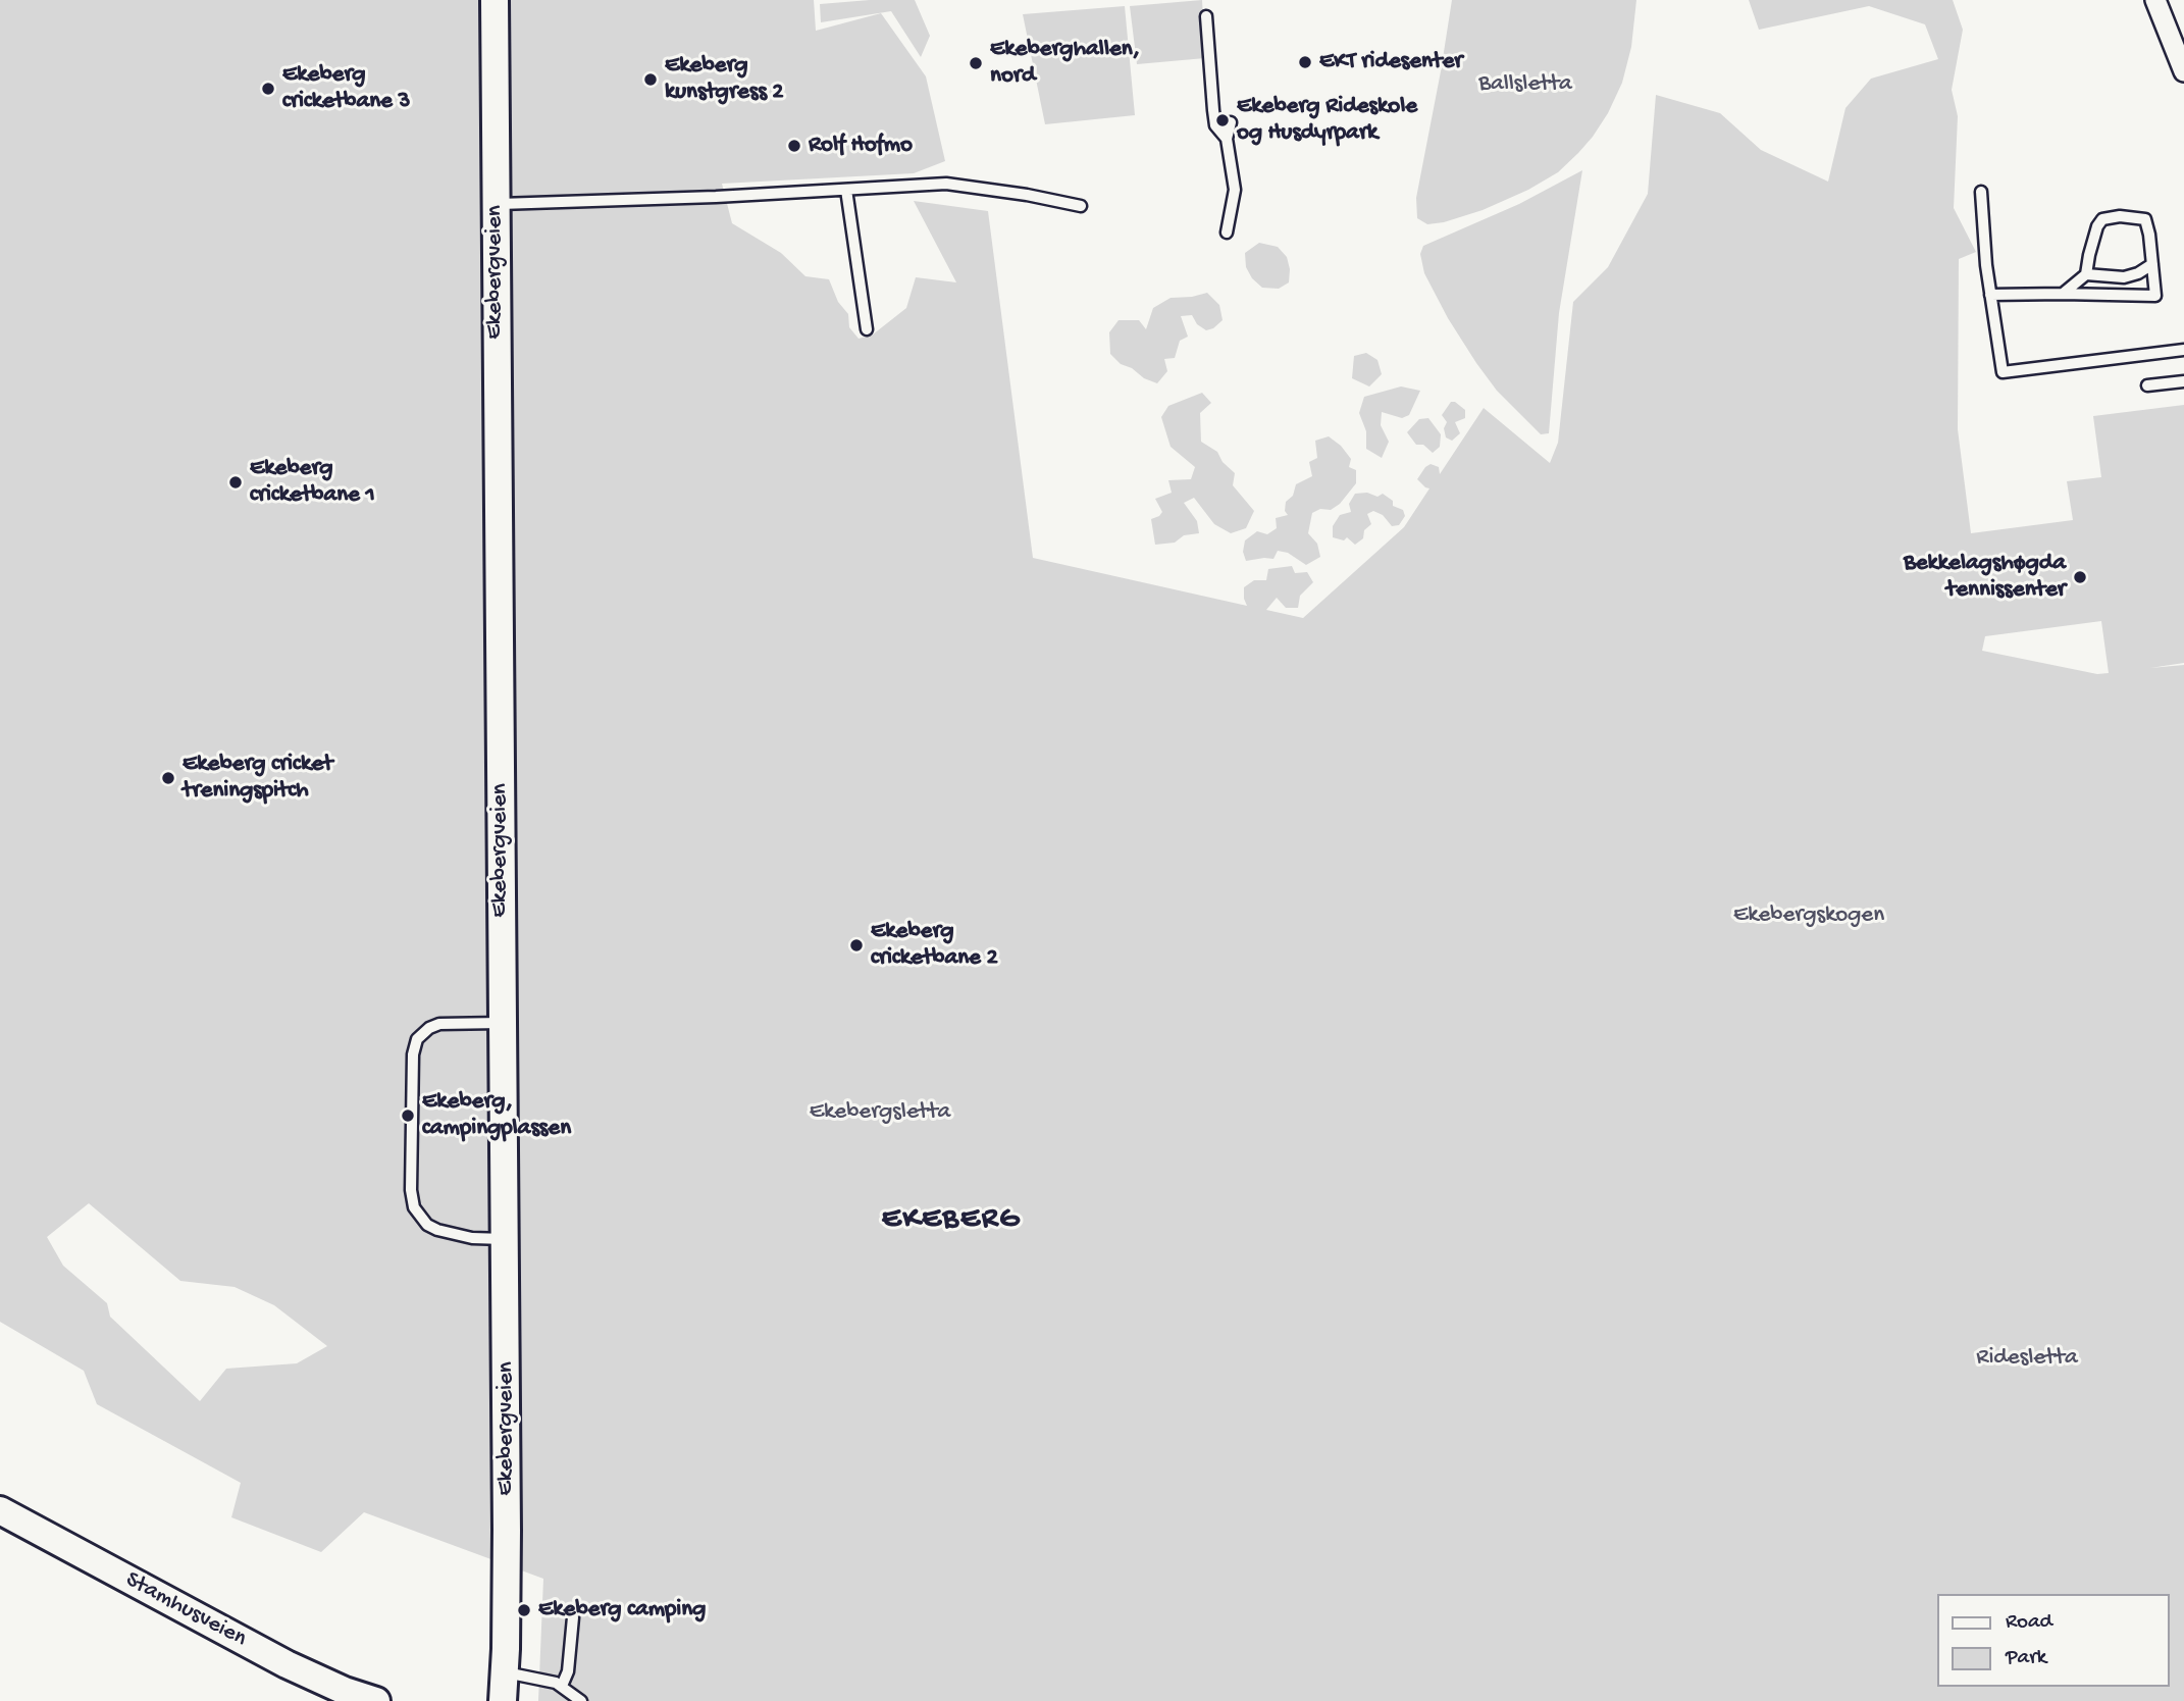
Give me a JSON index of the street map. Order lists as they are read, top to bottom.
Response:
{
  "streets": {
    "street": ["Ekebergveien", "Stamhusveien"]
  },
  "districts": ["EKEBERG"],
  "parks": [
    "Ballsletta",
    "Ekebergskogen",
    "Ekebergsletta",
    "Ridesletta"
  ],
  "places": [
    "EKT ridesenter",
    "Ekeberghallen, nord",
    "Ekeberg kunstgress 2",
    "Ekeberg cricketbane 3",
    "Ekeberg Rideskole og Husdyrpark",
    "Rolf Hofmo",
    "Ekeberg cricketbane 1",
    "Bekkelagshøgda tennissenter",
    "Ekeberg cricket treningspitch",
    "Ekeberg cricketbane 2",
    "Ekeberg, campingplassen",
    "Ekeberg camping"
  ],
  "legend": ["Road", "Park"]
}
